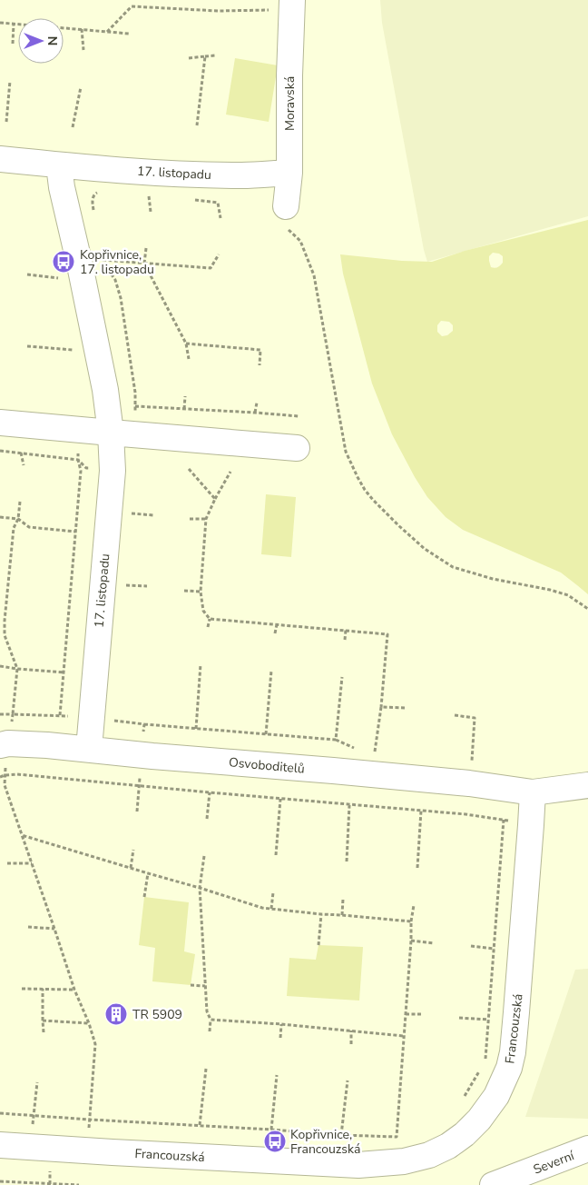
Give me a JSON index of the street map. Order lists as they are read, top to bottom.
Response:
{
  "streets": {
    "street": [
      "Moravská",
      "17. listopadu",
      "Osvoboditelů",
      "Francouzská",
      "Severní"
    ]
  },
  "crossings": [
    ["Moravská", "17. listopadu"],
    ["17. listopadu", "Osvoboditelů"],
    ["Osvoboditelů", "Francouzská"]
  ],
  "places": {
    "bus stop": ["Kopřivnice, 17. listopadu", "Kopřivnice, Francouzská"],
    "building": ["TR 5909"]
  },
  "north": "right"
}
